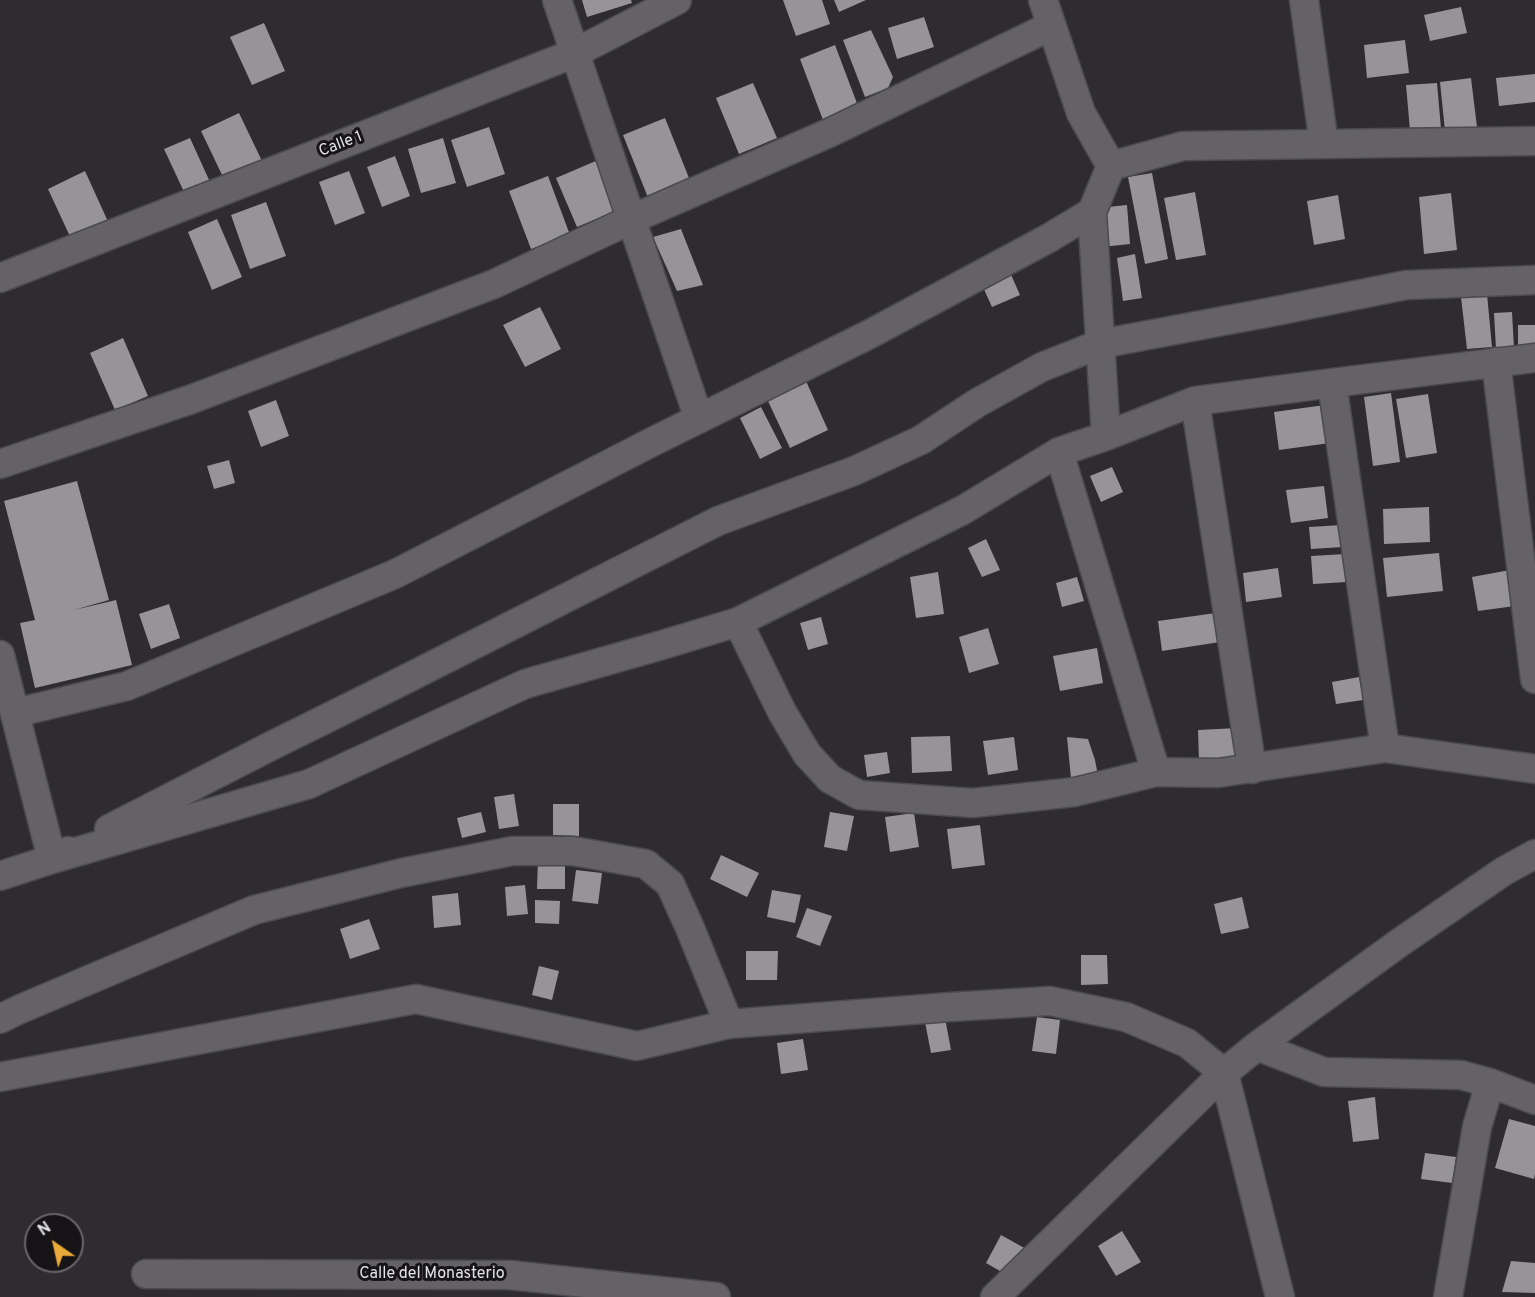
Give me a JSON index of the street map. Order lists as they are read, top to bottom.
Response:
{
  "streets": {
    "street": ["Calle 1", "Calle del Monasterio"]
  },
  "north": "top left"
}
